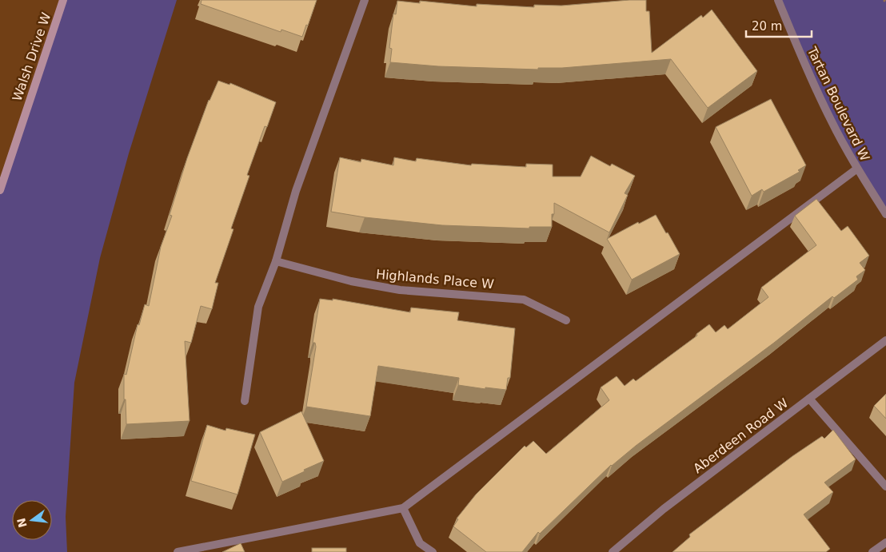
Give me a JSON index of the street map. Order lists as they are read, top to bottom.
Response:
{
  "streets": {
    "main road": ["Walsh Drive W"],
    "street": ["Tartan Boulevard W", "Highlands Place W", "Aberdeen Road W"]
  },
  "scale_bar": "20 m",
  "north": "left"
}
